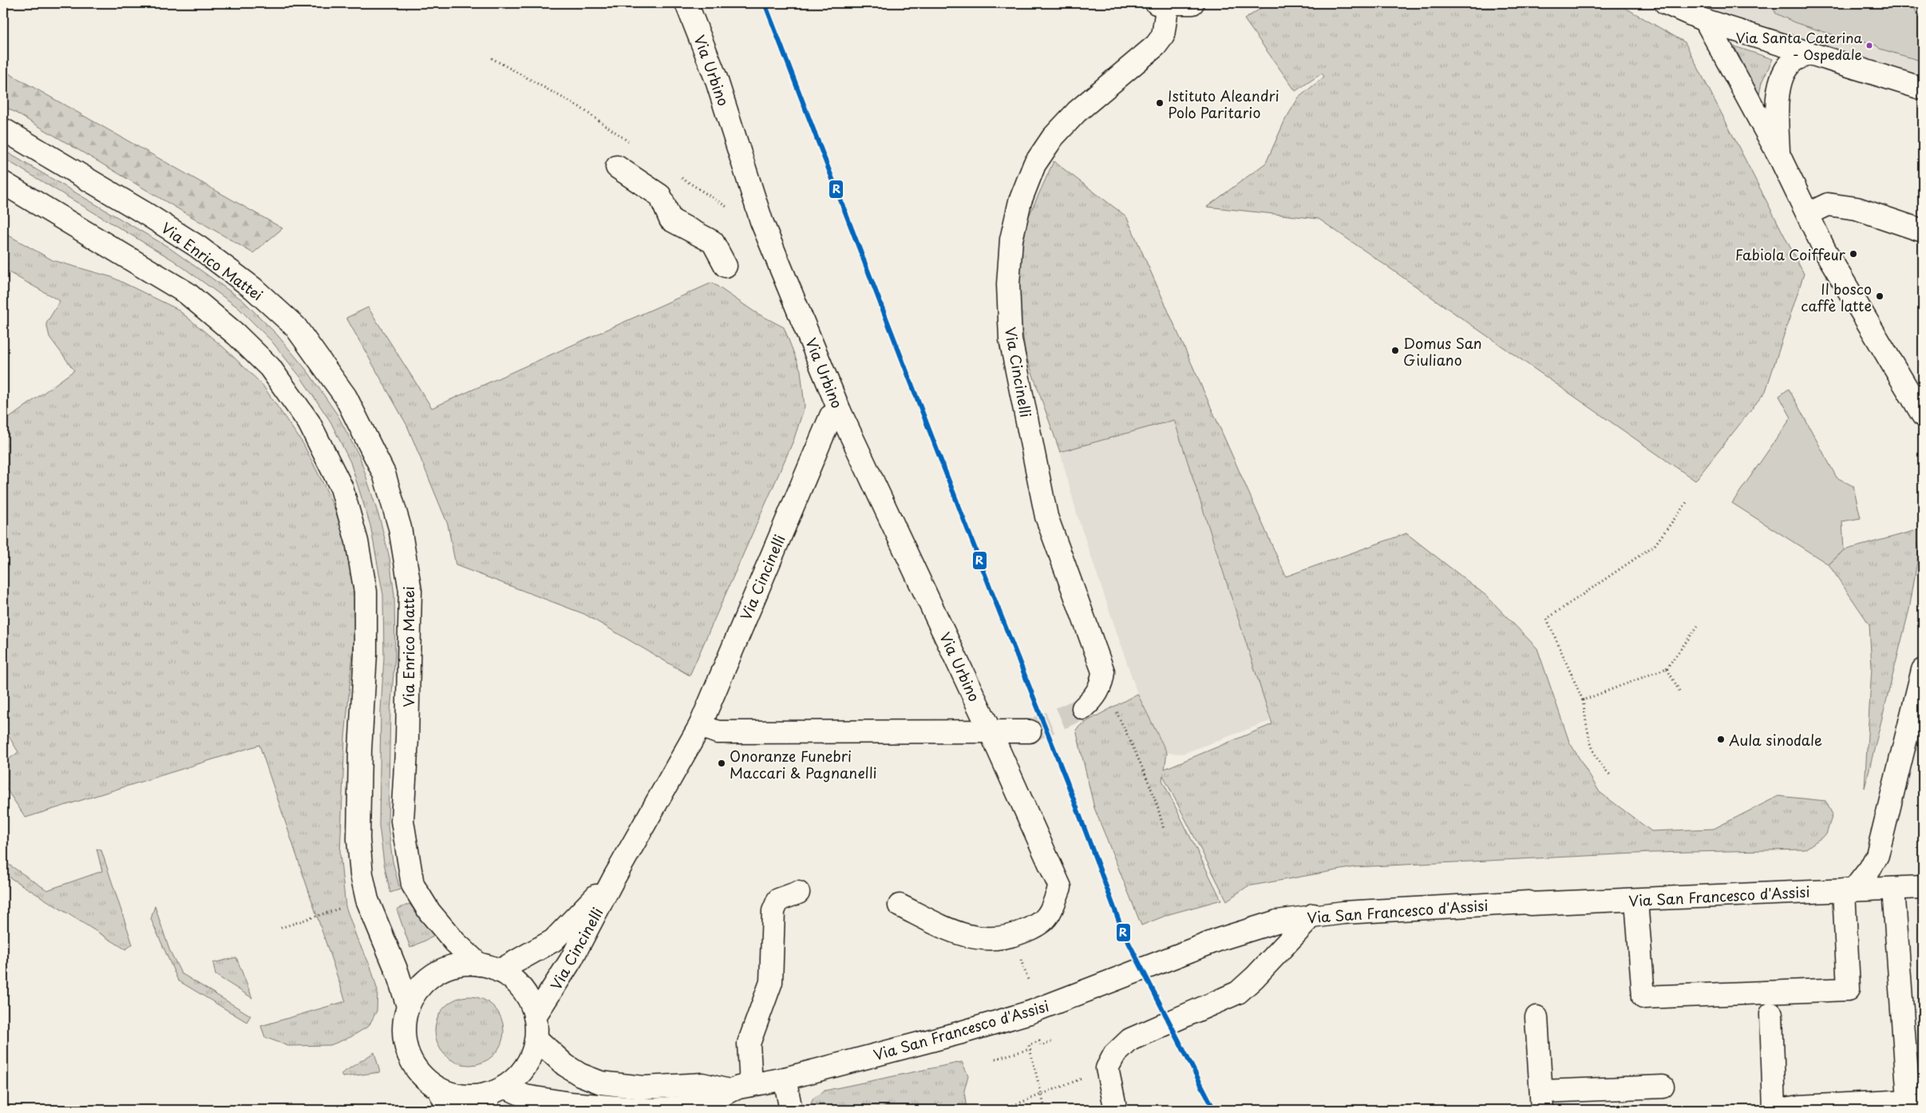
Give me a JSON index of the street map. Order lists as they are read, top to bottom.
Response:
{
  "streets": {
    "street": [
      "Via Urbino",
      "Via Enrico Mattei",
      "Via Cincinelli",
      "Via San Francesco d'Assisi"
    ]
  },
  "crossings": [
    ["Via Urbino", "Via Cincinelli"],
    ["Via Enrico Mattei", "Via Cincinelli"],
    ["Via Enrico Mattei", "Via San Francesco d'Assisi"],
    ["Via Cincinelli", "Via San Francesco d'Assisi"]
  ],
  "places": [
    "Via Santa Caterina - Ospedale",
    "Istituto Aleandri Polo Paritario",
    "Fabiola Coiffeur",
    "Il bosco caffè latte",
    "Domus San Giuliano",
    "Aula sinodale",
    "Onoranze Funebri Maccari & Pagnanelli"
  ],
  "lines": ["transit line R"]
}
